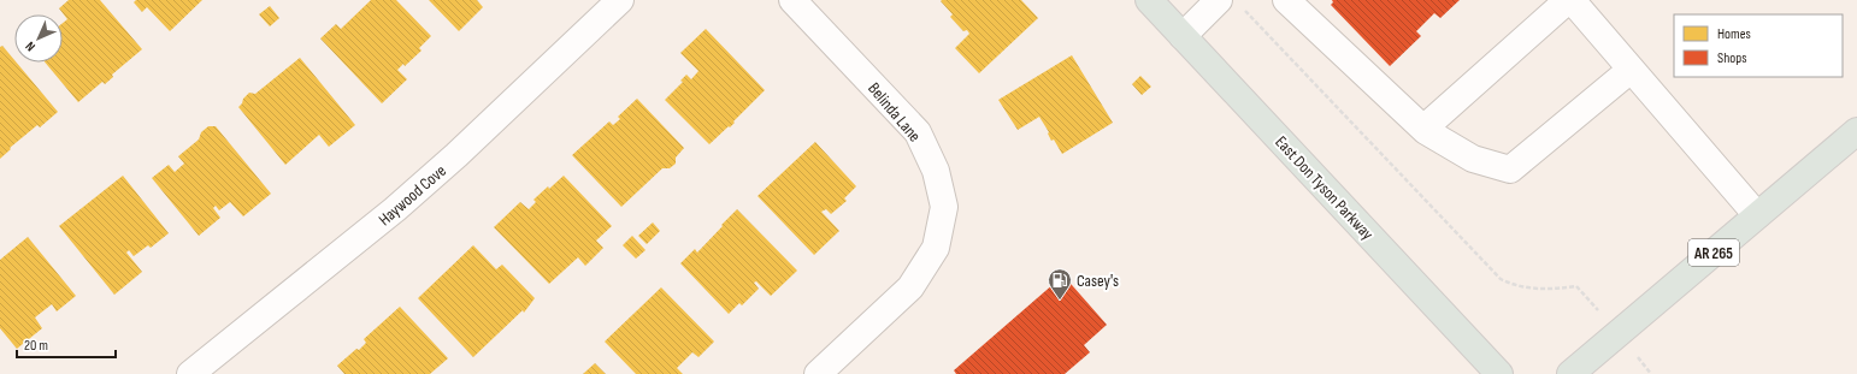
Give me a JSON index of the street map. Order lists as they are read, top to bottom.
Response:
{
  "streets": {
    "main road": ["East Don Tyson Parkway", "AR 265"],
    "street": ["Belinda Lane", "Haywood Cove"]
  },
  "places": {
    "fuel station": ["Casey's"]
  },
  "legend": ["Homes", "Shops"],
  "scale_bar": "20 m",
  "north": "bottom left"
}
